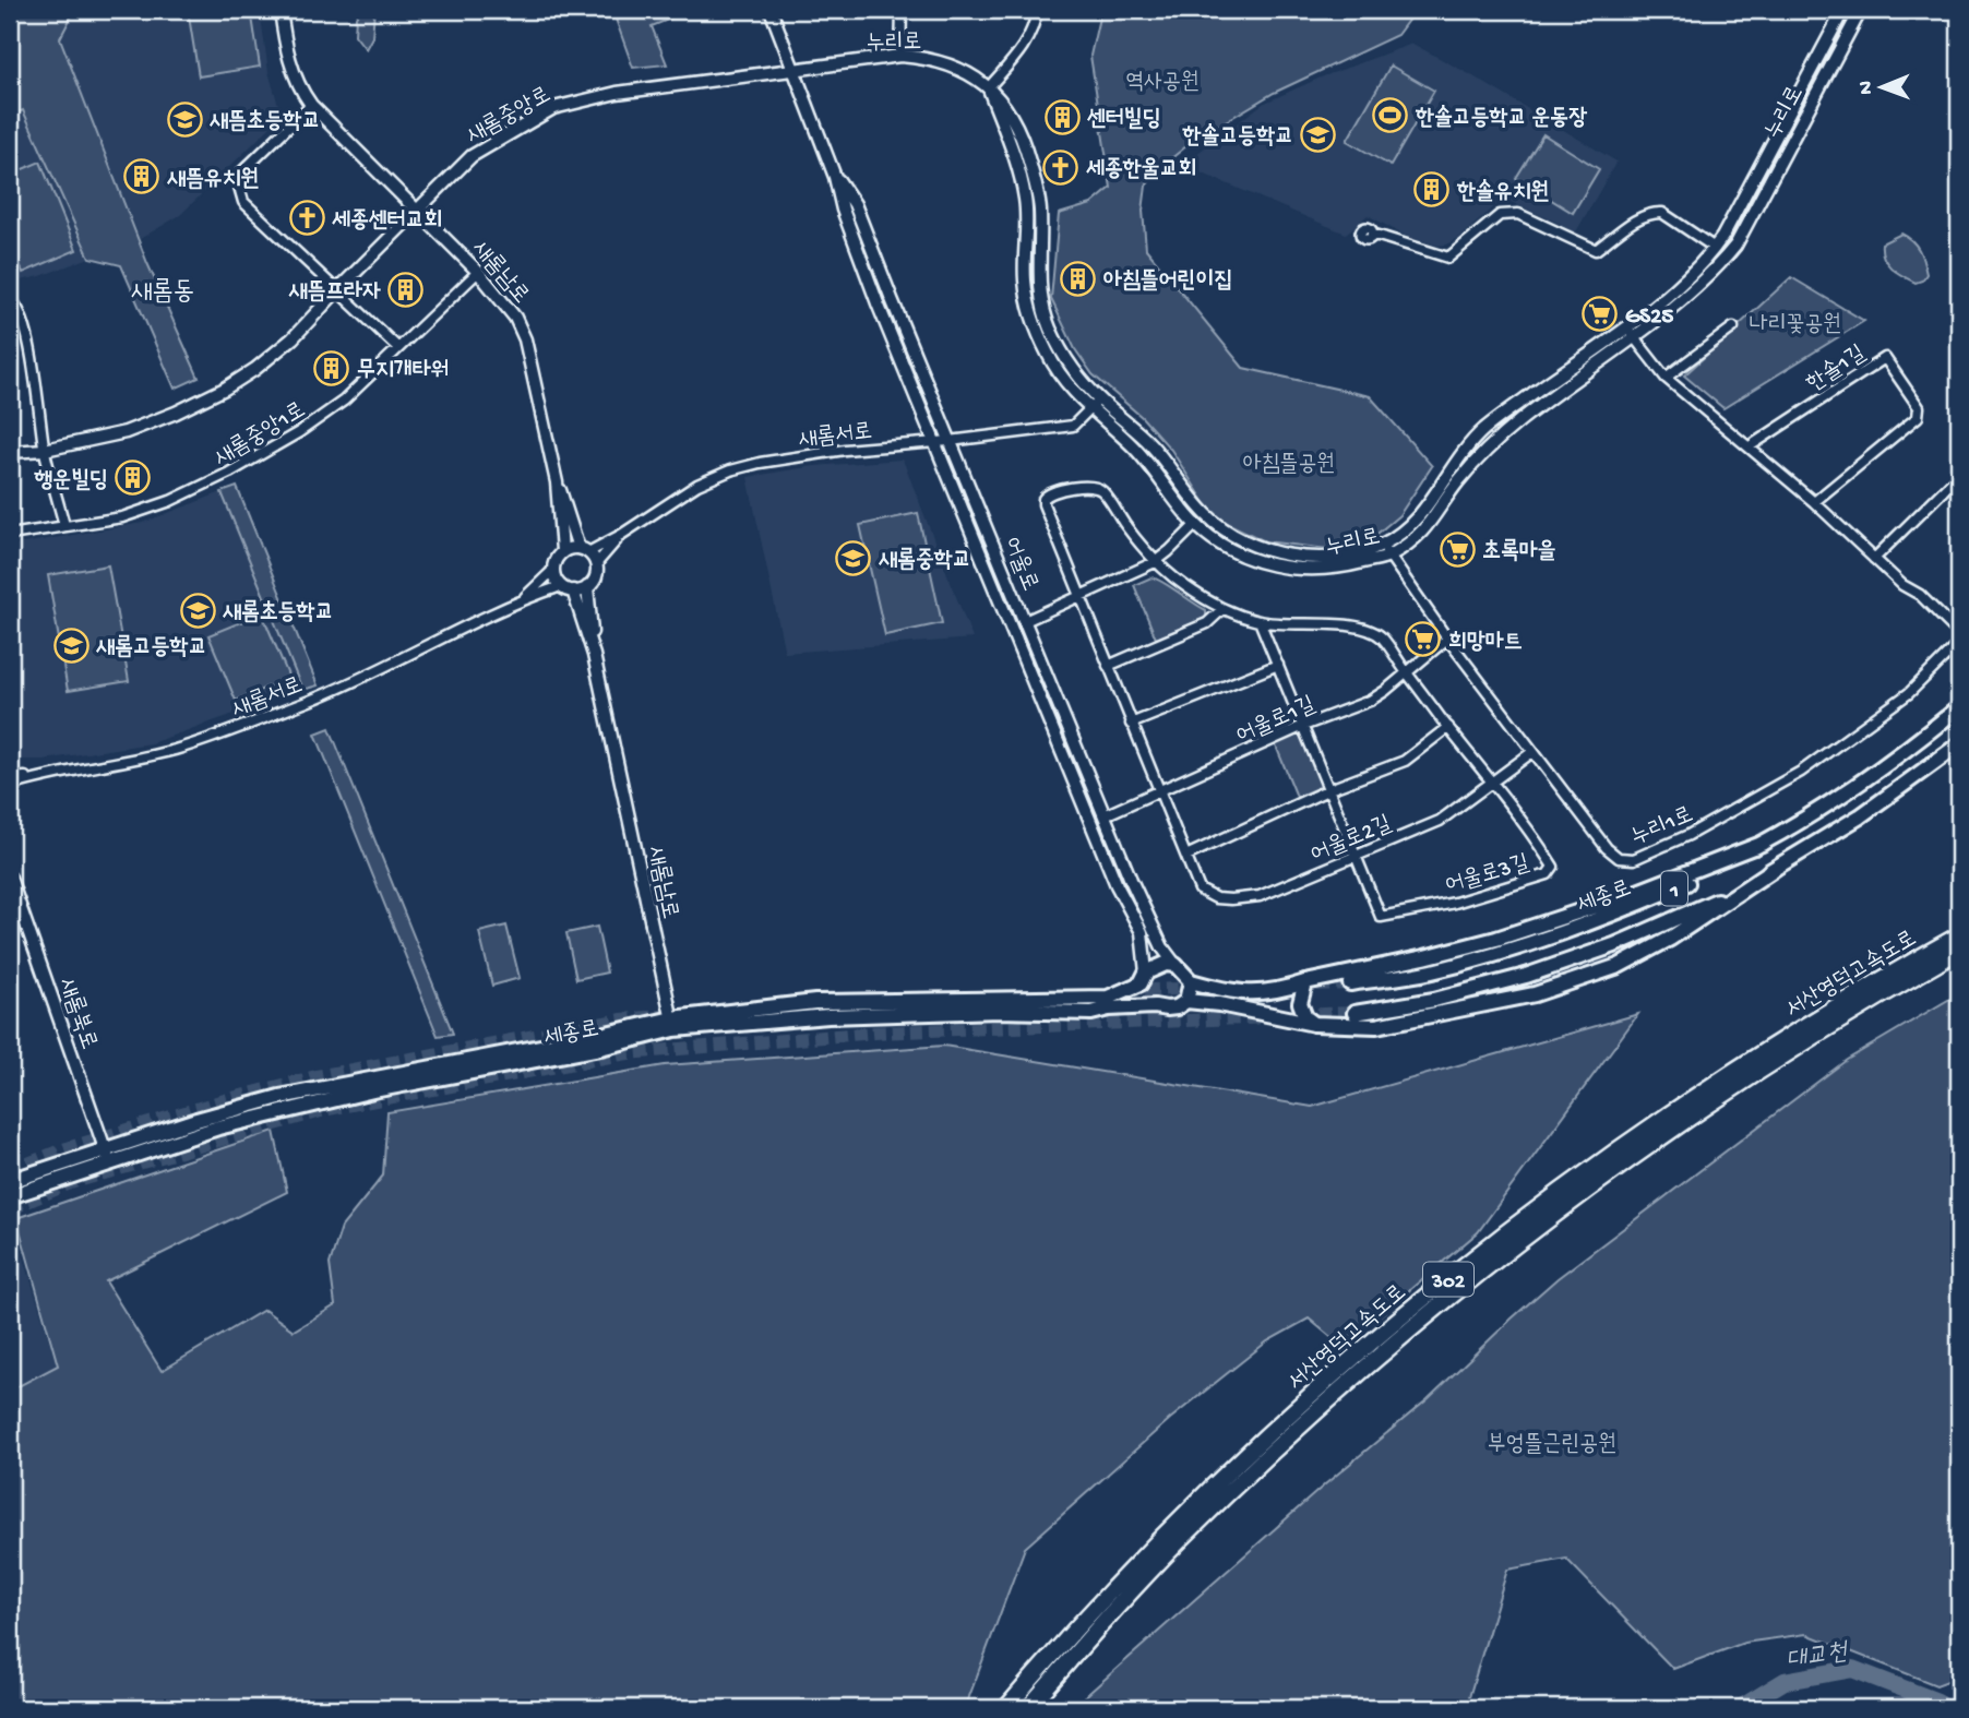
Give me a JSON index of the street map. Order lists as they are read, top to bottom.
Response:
{
  "streets": {
    "highway": ["서산영덕고속도로", "302"],
    "main road": ["1", "세종로"],
    "street": [
      "누리로",
      "새롬중앙로",
      "새롬남로",
      "한솔1길",
      "새롬중앙1로",
      "새롬서로",
      "어울로",
      "어울로1길",
      "누리1로",
      "어울로2길",
      "어울로3길",
      "새롬북로"
    ]
  },
  "crossings": [
    ["누리로", "새롬중앙로"],
    ["누리로", "새롬서로"],
    ["누리로", "어울로"],
    ["누리로", "누리1로"],
    ["새롬중앙로", "새롬남로"],
    ["새롬중앙로", "어울로"],
    ["새롬남로", "새롬중앙1로"],
    ["새롬남로", "세종로"],
    ["새롬서로", "어울로"],
    ["어울로", "어울로1길"],
    ["어울로", "세종로"],
    ["어울로1길", "누리1로"],
    ["어울로1길", "어울로2길"],
    ["어울로1길", "어울로3길"],
    ["누리1로", "어울로2길"],
    ["어울로2길", "어울로3길"],
    ["1", "세종로"],
    ["세종로", "새롬북로"]
  ],
  "districts": ["새롬동"],
  "water": ["대교천"],
  "parks": [
    "역사공원",
    "나리꽃공원",
    "아침뜰공원",
    "부엉뜰근린공원"
  ],
  "places": {
    "sports": ["한솔고등학교 운동장"],
    "building": [
      "센터빌딩",
      "새뜸유치원",
      "한솔유치원",
      "아침뜰어린이집",
      "새뜸프라자",
      "무지개타워",
      "행운빌딩"
    ],
    "school or university": [
      "새뜸초등학교",
      "한솔고등학교",
      "새롬중학교",
      "새롬초등학교",
      "새롬고등학교"
    ],
    "church": ["세종한울교회", "세종센터교회"],
    "supermarket": ["GS25", "초록마을", "희망마트"]
  },
  "north": "left"
}
